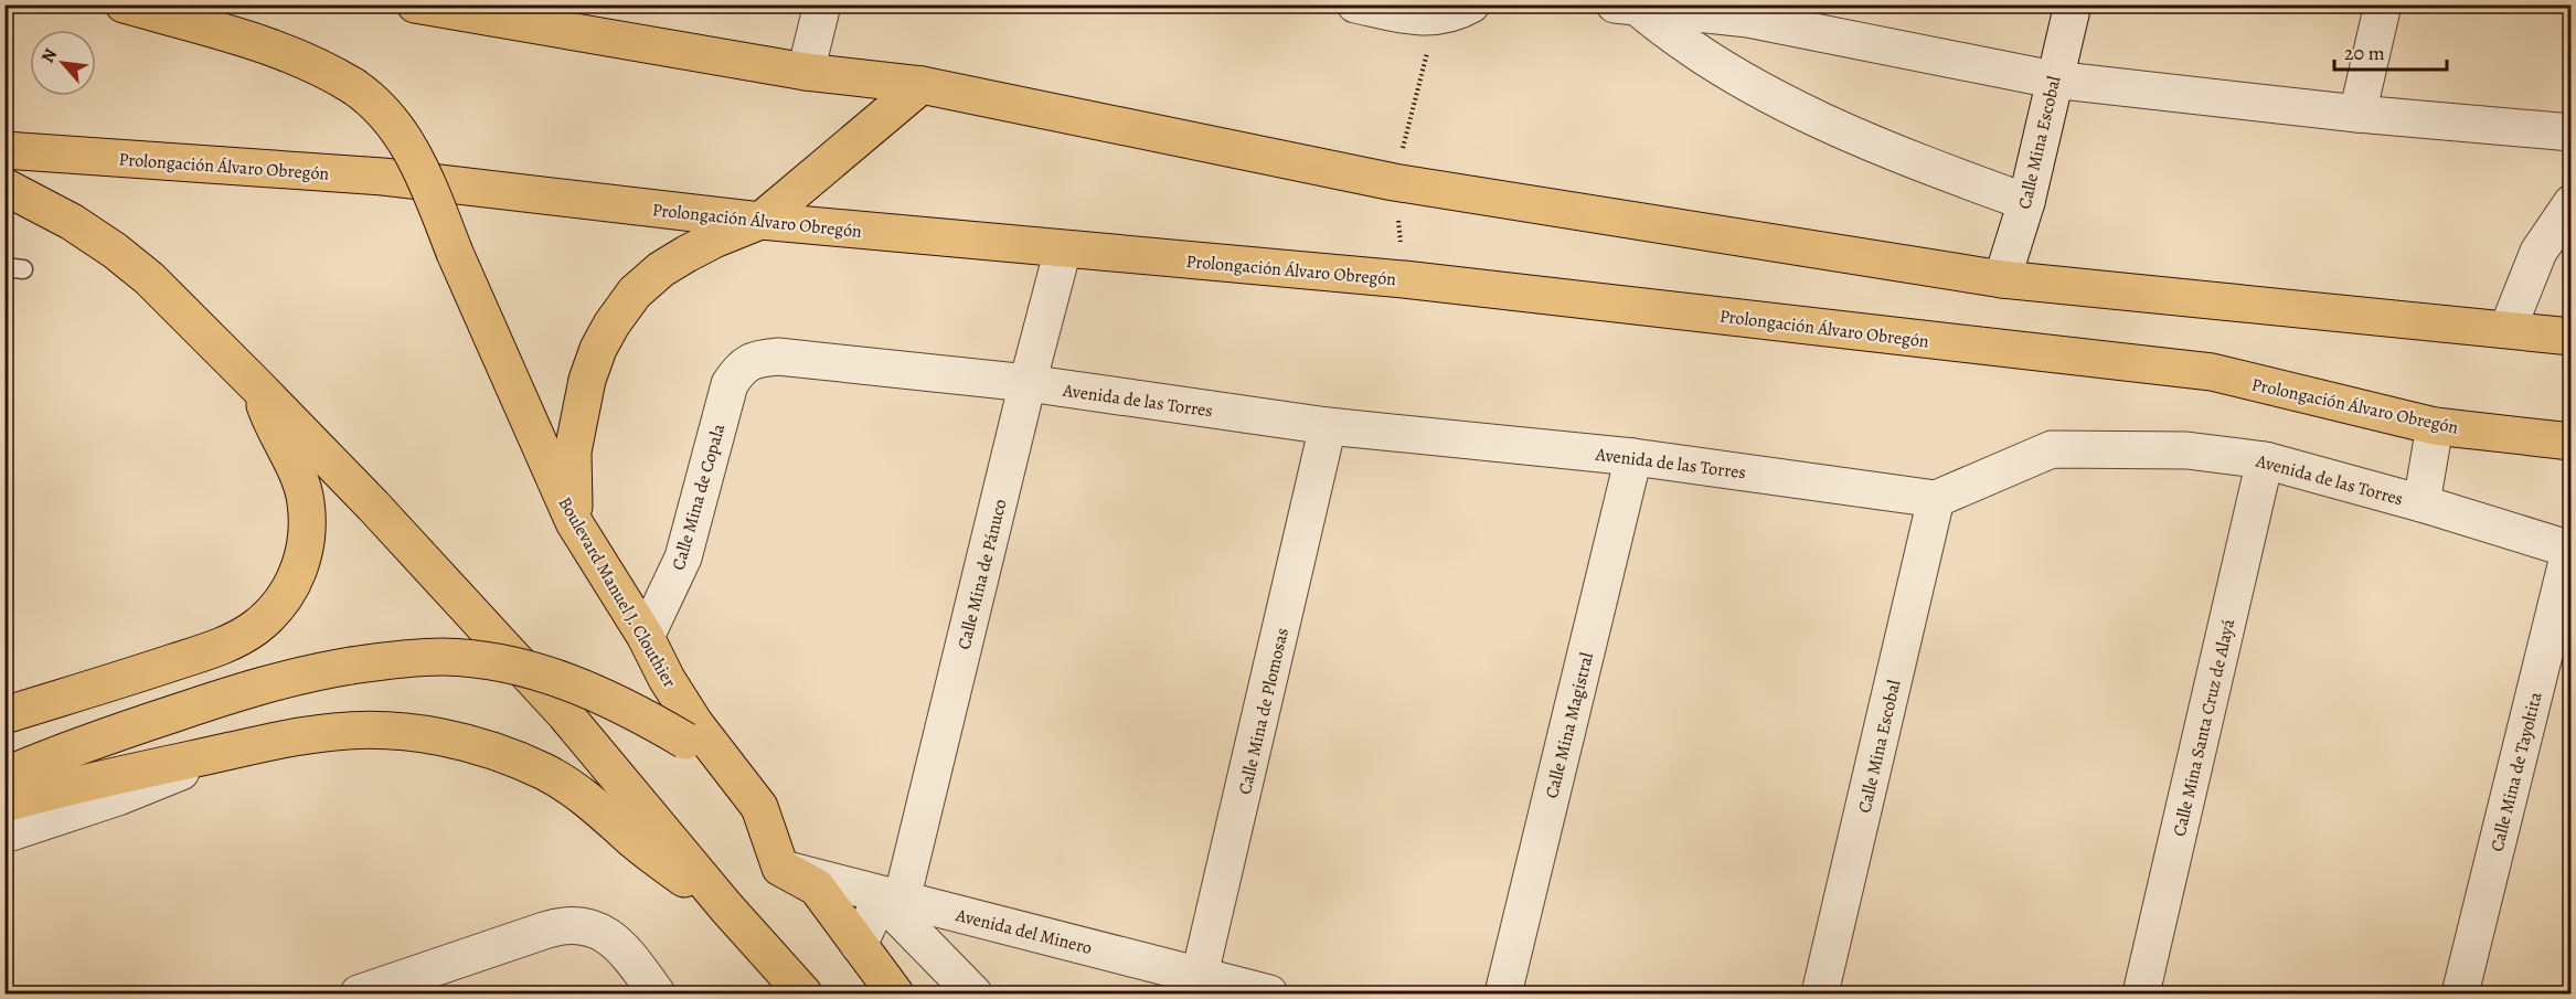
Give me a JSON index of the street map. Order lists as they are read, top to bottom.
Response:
{
  "streets": {
    "main road": ["Prolongación Álvaro Obregón", "Boulevard Manuel J. Clouthier"],
    "street": [
      "Calle Mina Escobal",
      "Avenida de las Torres",
      "Calle Mina de Copala",
      "Calle Mina de Pánuco",
      "Calle Mina de Plomosas",
      "Calle Mina Magistral",
      "Calle Mina Santa Cruz de Alayá",
      "Calle Mina de Tayoltita",
      "Avenida del Minero"
    ]
  },
  "crossings": [
    ["Calle Mina Escobal", "Avenida de las Torres"],
    ["Prolongación Álvaro Obregón", "Calle Mina de Pánuco"],
    ["Avenida de las Torres", "Calle Mina de Copala"],
    ["Avenida de las Torres", "Calle Mina de Pánuco"],
    ["Avenida de las Torres", "Calle Mina de Plomosas"],
    ["Avenida de las Torres", "Calle Mina Magistral"],
    ["Avenida de las Torres", "Calle Mina Santa Cruz de Alayá"],
    ["Avenida de las Torres", "Calle Mina de Tayoltita"],
    ["Calle Mina de Copala", "Boulevard Manuel J. Clouthier"],
    ["Calle Mina de Pánuco", "Avenida del Minero"],
    ["Boulevard Manuel J. Clouthier", "Avenida del Minero"],
    ["Calle Mina de Plomosas", "Avenida del Minero"]
  ],
  "scale_bar": "20 m",
  "north": "top left"
}
